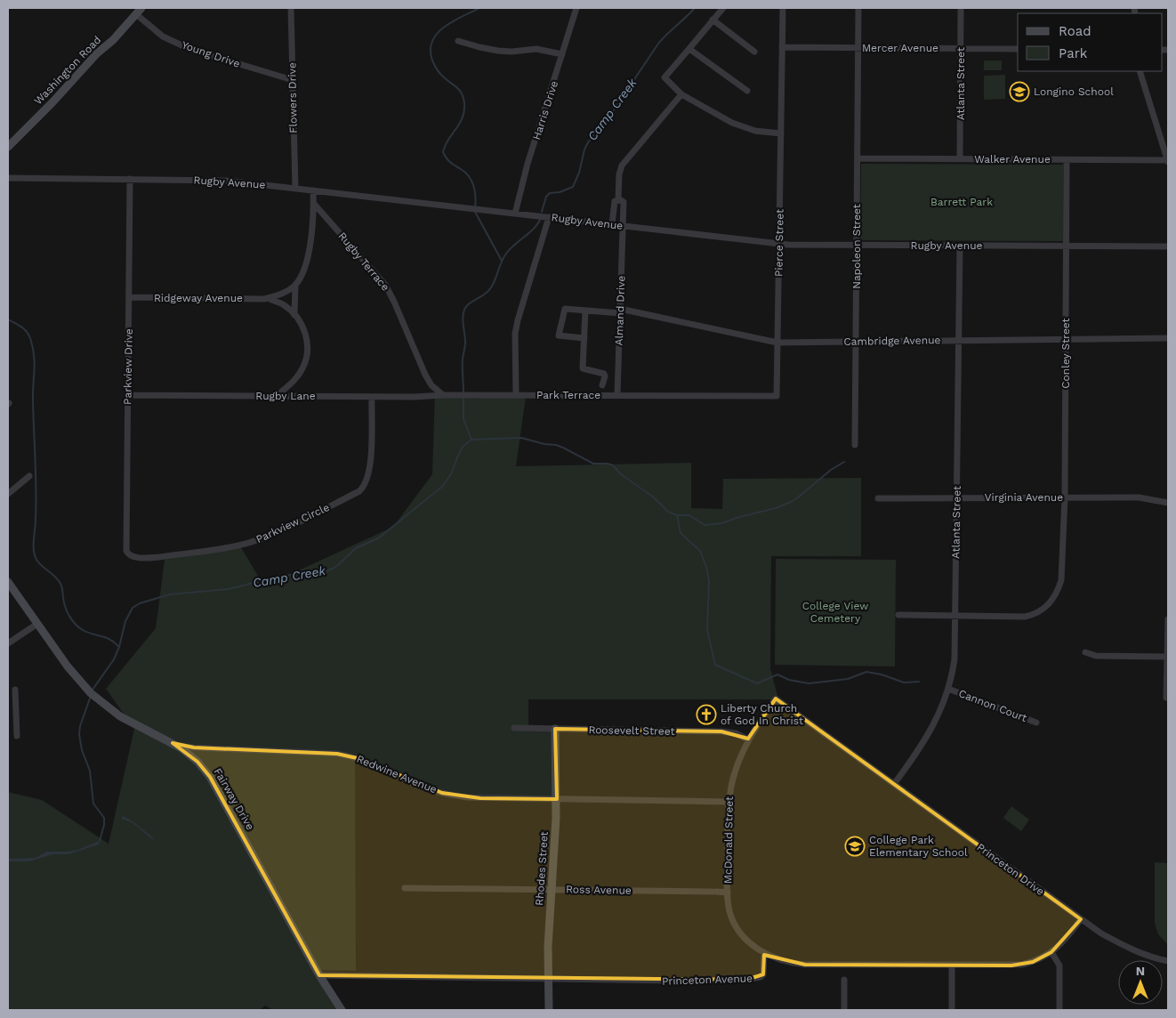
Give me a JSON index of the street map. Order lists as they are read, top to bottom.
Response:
{
  "streets": {
    "street": [
      "Mercer Avenue",
      "Young Drive",
      "Washington Road",
      "Atlanta Street",
      "Flowers Drive",
      "Harris Drive",
      "Walker Avenue",
      "Rugby Avenue",
      "Pierce Street",
      "Napoleon Street",
      "Rugby Terrace",
      "Ridgeway Avenue",
      "Almand Drive",
      "Cambridge Avenue",
      "Conley Street",
      "Parkview Drive",
      "Park Terrace",
      "Rugby Lane",
      "Virginia Avenue",
      "Parkview Circle",
      "Cannon Court",
      "Roosevelt Street",
      "Redwine Avenue",
      "Fairway Drive",
      "McDonald Street",
      "Rhodes Street",
      "Princeton Drive",
      "Ross Avenue",
      "Princeton Avenue"
    ]
  },
  "crossings": [
    ["Mercer Avenue", "Atlanta Street"],
    ["Mercer Avenue", "Pierce Street"],
    ["Mercer Avenue", "Napoleon Street"],
    ["Young Drive", "Washington Road"],
    ["Young Drive", "Flowers Drive"],
    ["Atlanta Street", "Walker Avenue"],
    ["Atlanta Street", "Rugby Avenue"],
    ["Atlanta Street", "Cambridge Avenue"],
    ["Atlanta Street", "Conley Street"],
    ["Atlanta Street", "Virginia Avenue"],
    ["Atlanta Street", "Cannon Court"],
    ["Atlanta Street", "Princeton Drive"],
    ["Flowers Drive", "Rugby Avenue"],
    ["Harris Drive", "Rugby Avenue"],
    ["Walker Avenue", "Napoleon Street"],
    ["Walker Avenue", "Conley Street"],
    ["Rugby Avenue", "Pierce Street"],
    ["Rugby Avenue", "Napoleon Street"],
    ["Rugby Avenue", "Almand Drive"],
    ["Rugby Avenue", "Conley Street"],
    ["Rugby Avenue", "Parkview Drive"],
    ["Pierce Street", "Cambridge Avenue"],
    ["Pierce Street", "Park Terrace"],
    ["Napoleon Street", "Cambridge Avenue"],
    ["Rugby Terrace", "Park Terrace"],
    ["Rugby Terrace", "Rugby Lane"],
    ["Ridgeway Avenue", "Parkview Drive"],
    ["Almand Drive", "Cambridge Avenue"],
    ["Almand Drive", "Park Terrace"],
    ["Cambridge Avenue", "Conley Street"],
    ["Conley Street", "Virginia Avenue"],
    ["Parkview Drive", "Rugby Lane"],
    ["Parkview Drive", "Parkview Circle"],
    ["Park Terrace", "Rugby Lane"],
    ["Rugby Lane", "Parkview Circle"],
    ["Roosevelt Street", "McDonald Street"],
    ["Roosevelt Street", "Rhodes Street"],
    ["Redwine Avenue", "Fairway Drive"],
    ["Redwine Avenue", "McDonald Street"],
    ["Redwine Avenue", "Rhodes Street"],
    ["Fairway Drive", "Princeton Avenue"],
    ["McDonald Street", "Princeton Drive"],
    ["McDonald Street", "Ross Avenue"],
    ["McDonald Street", "Princeton Avenue"],
    ["Rhodes Street", "Ross Avenue"],
    ["Rhodes Street", "Princeton Avenue"]
  ],
  "water": ["Camp Creek"],
  "parks": ["Barrett Park", "College View Cemetery"],
  "places": {
    "school or university": ["Longino School", "College Park Elementary School"],
    "church": ["Liberty Church of God In Christ"]
  },
  "legend": ["Road", "Park"],
  "north": "top"
}
